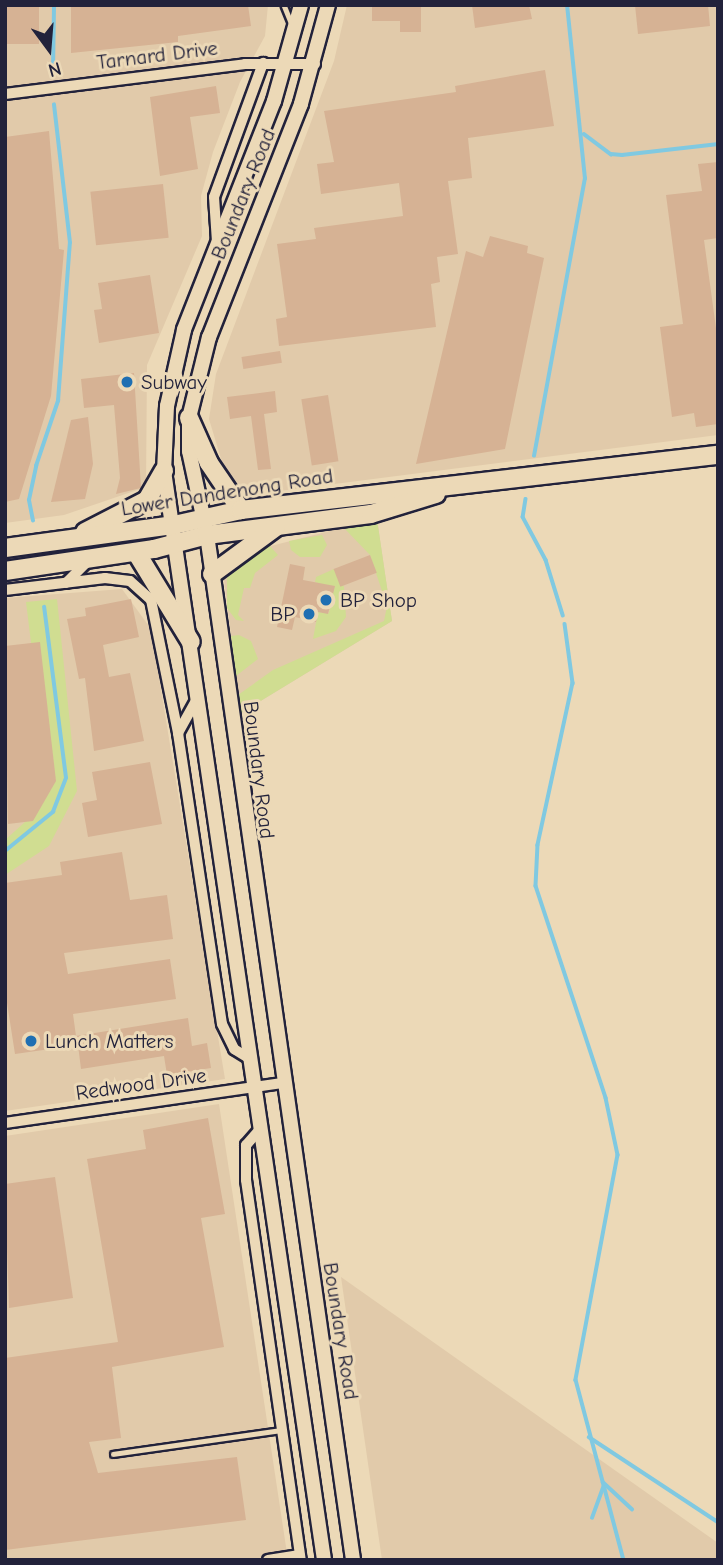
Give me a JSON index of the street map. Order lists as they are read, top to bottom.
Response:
{
  "streets": {
    "highway": ["Lower Dandenong Road"],
    "main road": ["Boundary Road"],
    "street": ["Tarnard Drive", "Redwood Drive"]
  },
  "crossings": [
    ["Tarnard Drive", "Boundary Road"],
    ["Boundary Road", "Lower Dandenong Road"],
    ["Boundary Road", "Redwood Drive"]
  ],
  "places": [
    "Subway",
    "BP Shop",
    "BP",
    "Lunch Matters"
  ],
  "north": "bottom"
}
